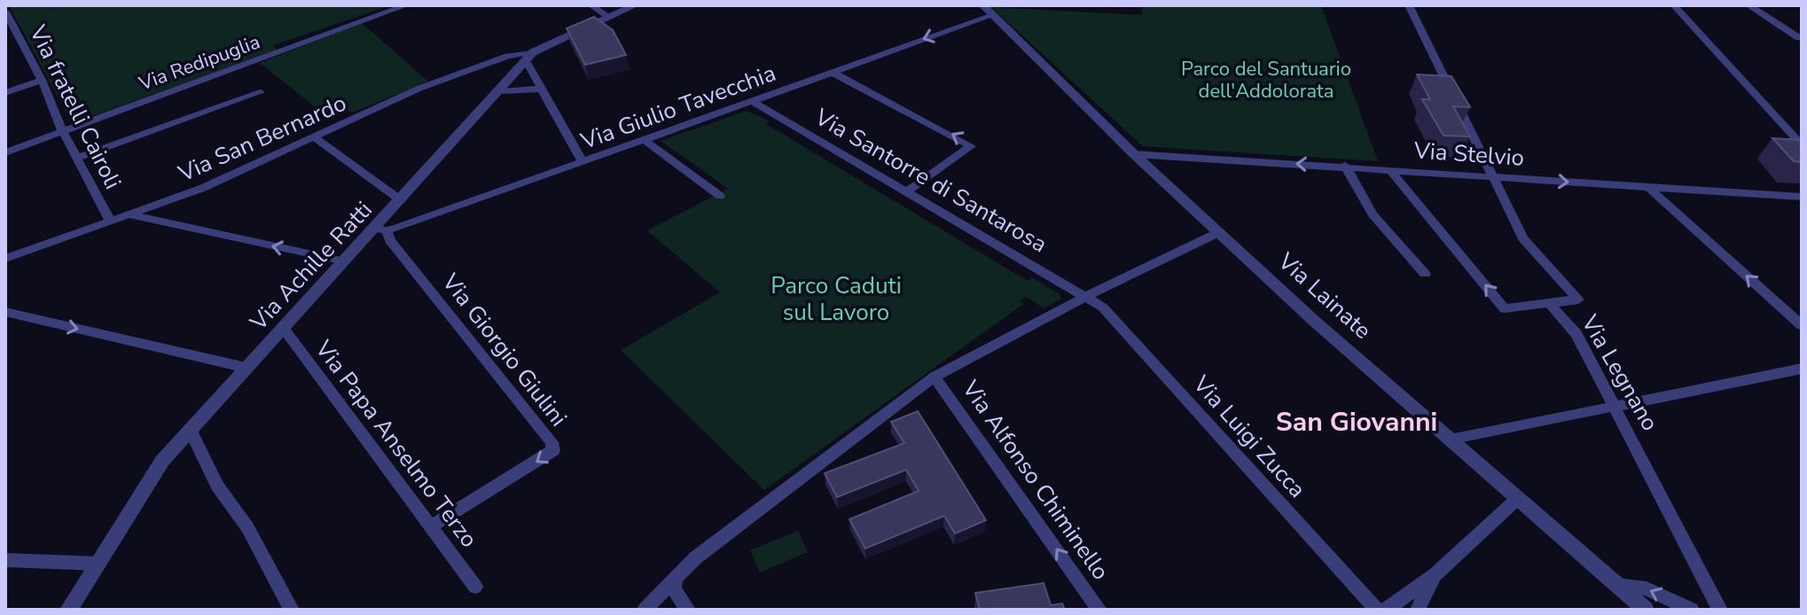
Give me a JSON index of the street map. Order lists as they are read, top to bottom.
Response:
{
  "streets": {
    "street": [
      "Via Redipuglia",
      "Via fratelli Cairoli",
      "Via Giulio Tavecchia",
      "Via San Bernardo",
      "Via Stelvio",
      "Via Santorre di Santarosa",
      "Via Achille Ratti",
      "Via Lainate",
      "Via Giorgio Giulini",
      "Via Legnano",
      "Via Luigi Zucca",
      "Via Papa Anselmo Terzo",
      "Via Alfonso Chiminello"
    ]
  },
  "crossings": [
    ["Via Redipuglia", "Via fratelli Cairoli"],
    ["Via fratelli Cairoli", "Via San Bernardo"],
    ["Via Giulio Tavecchia", "Via Santorre di Santarosa"],
    ["Via Giulio Tavecchia", "Via Achille Ratti"],
    ["Via Giulio Tavecchia", "Via Lainate"],
    ["Via Giulio Tavecchia", "Via Giorgio Giulini"],
    ["Via San Bernardo", "Via Achille Ratti"],
    ["Via Stelvio", "Via Lainate"],
    ["Via Stelvio", "Via Legnano"],
    ["Via Santorre di Santarosa", "Via Luigi Zucca"],
    ["Via Achille Ratti", "Via Giorgio Giulini"],
    ["Via Achille Ratti", "Via Papa Anselmo Terzo"],
    ["Via Giorgio Giulini", "Via Papa Anselmo Terzo"]
  ],
  "one_way": ["Via Alfonso Chiminello"],
  "districts": ["San Giovanni"],
  "parks": ["Parco del Santuario dell'Addolorata", "Parco Caduti sul Lavoro"]
}
